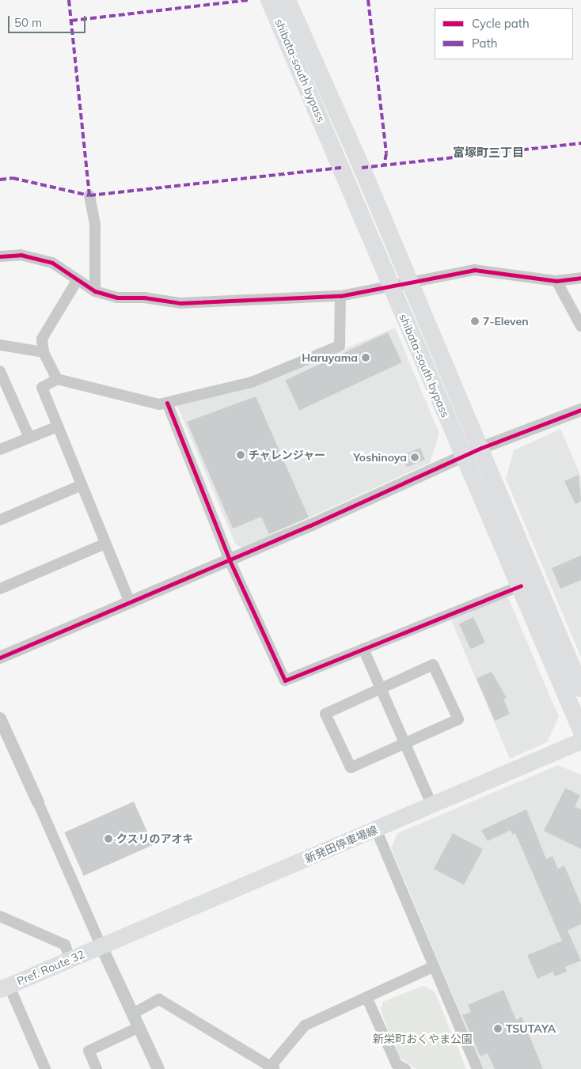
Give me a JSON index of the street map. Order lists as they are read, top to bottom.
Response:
{
  "streets": {
    "highway": ["shibata-south bypass"],
    "main road": ["新発田停車場線", "Pref. Route 32"]
  },
  "crossings": [
    ["新発田停車場線", "Pref. Route 32"]
  ],
  "districts": ["富塚町三丁目"],
  "parks": ["新栄町おくやま公園"],
  "places": [
    "7-Eleven",
    "Haruyama",
    "チャレンジャー",
    "Yoshinoya",
    "クスリのアオキ",
    "TSUTAYA"
  ],
  "legend": ["Cycle path", "Path"],
  "scale_bar": "50 m"
}
